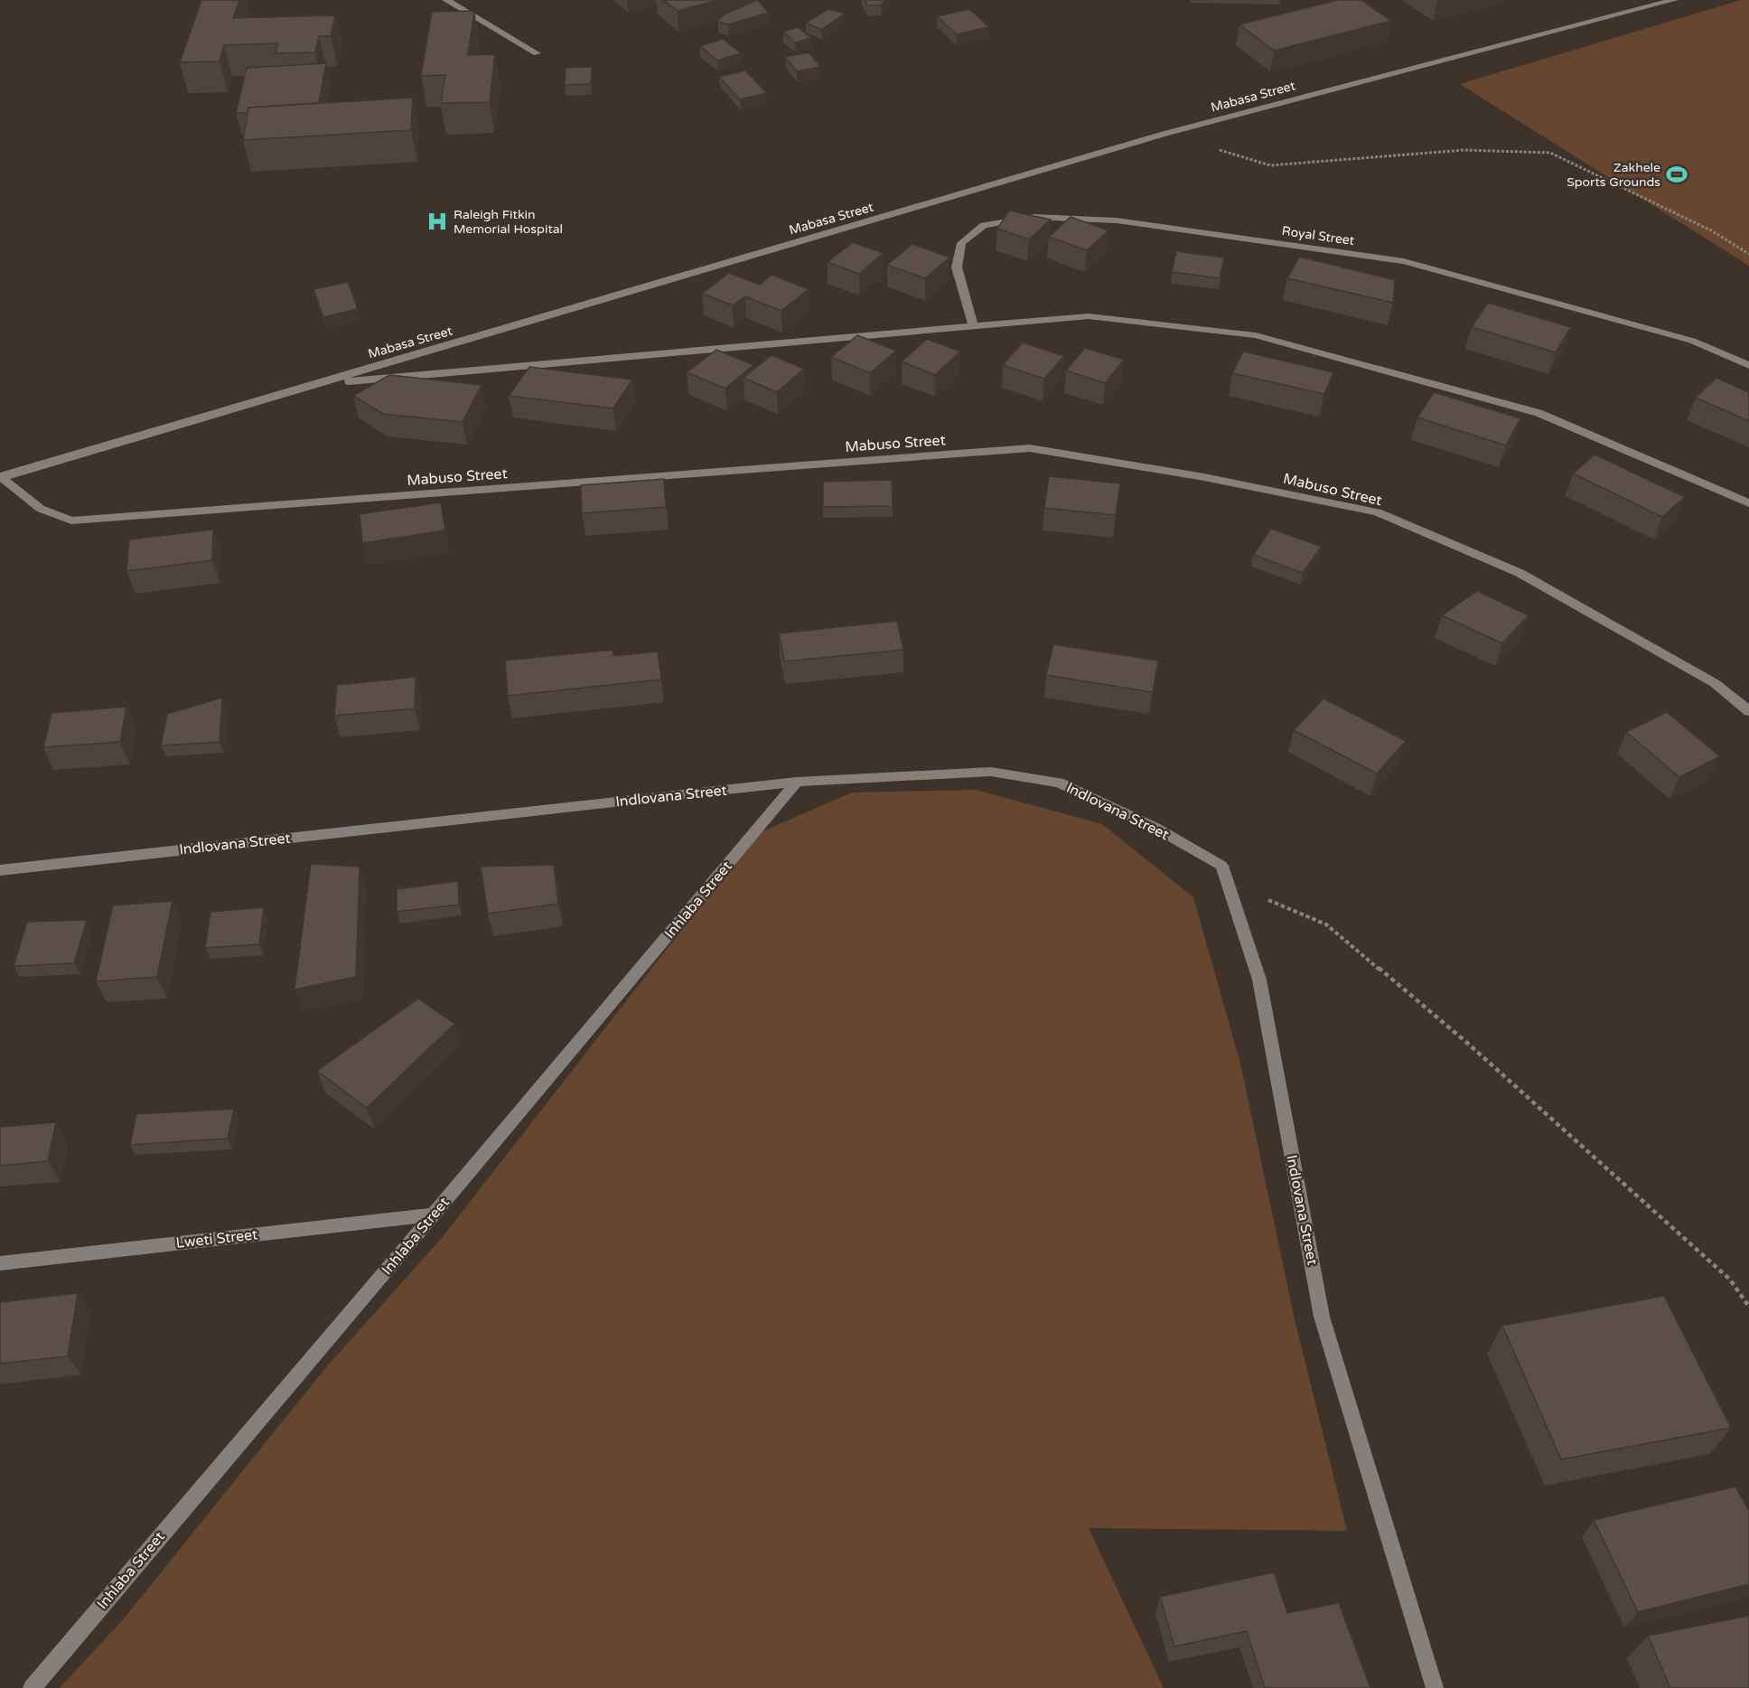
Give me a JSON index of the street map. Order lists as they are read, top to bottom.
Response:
{
  "streets": {
    "street": [
      "Mabasa Street",
      "Royal Street",
      "Mabuso Street",
      "Indlovana Street",
      "Inhlaba Street",
      "Lweti Street"
    ]
  },
  "crossings": [
    ["Mabasa Street", "Mabuso Street"],
    ["Indlovana Street", "Inhlaba Street"],
    ["Inhlaba Street", "Lweti Street"]
  ],
  "places": {
    "sports": ["Zakhele Sports Grounds"],
    "hospital": ["Raleigh Fitkin Memorial Hospital"]
  }
}
